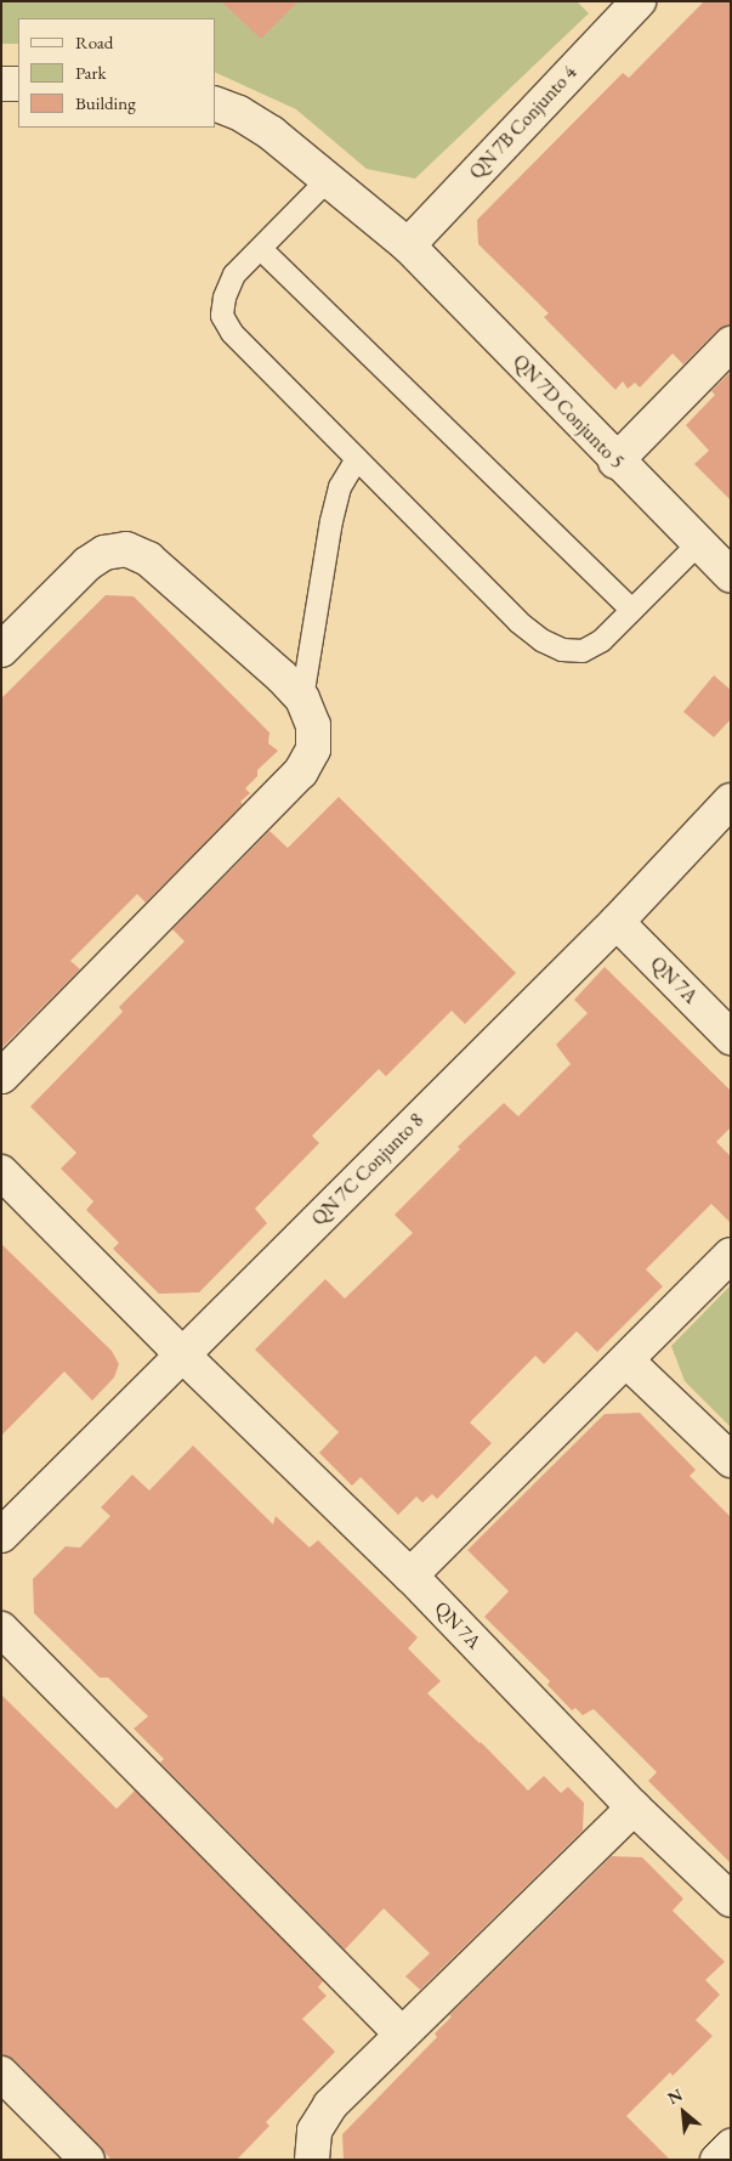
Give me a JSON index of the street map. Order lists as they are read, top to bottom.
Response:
{
  "streets": {
    "street": [
      "QN 7B Conjunto 4",
      "QN 7D Conjunto 5",
      "QN 7A",
      "QN 7C Conjunto 8"
    ]
  },
  "crossings": [
    ["QN 7B Conjunto 4", "QN 7D Conjunto 5"],
    ["QN 7A", "QN 7C Conjunto 8"]
  ],
  "legend": ["Road", "Park", "Building"],
  "north": "top left"
}
